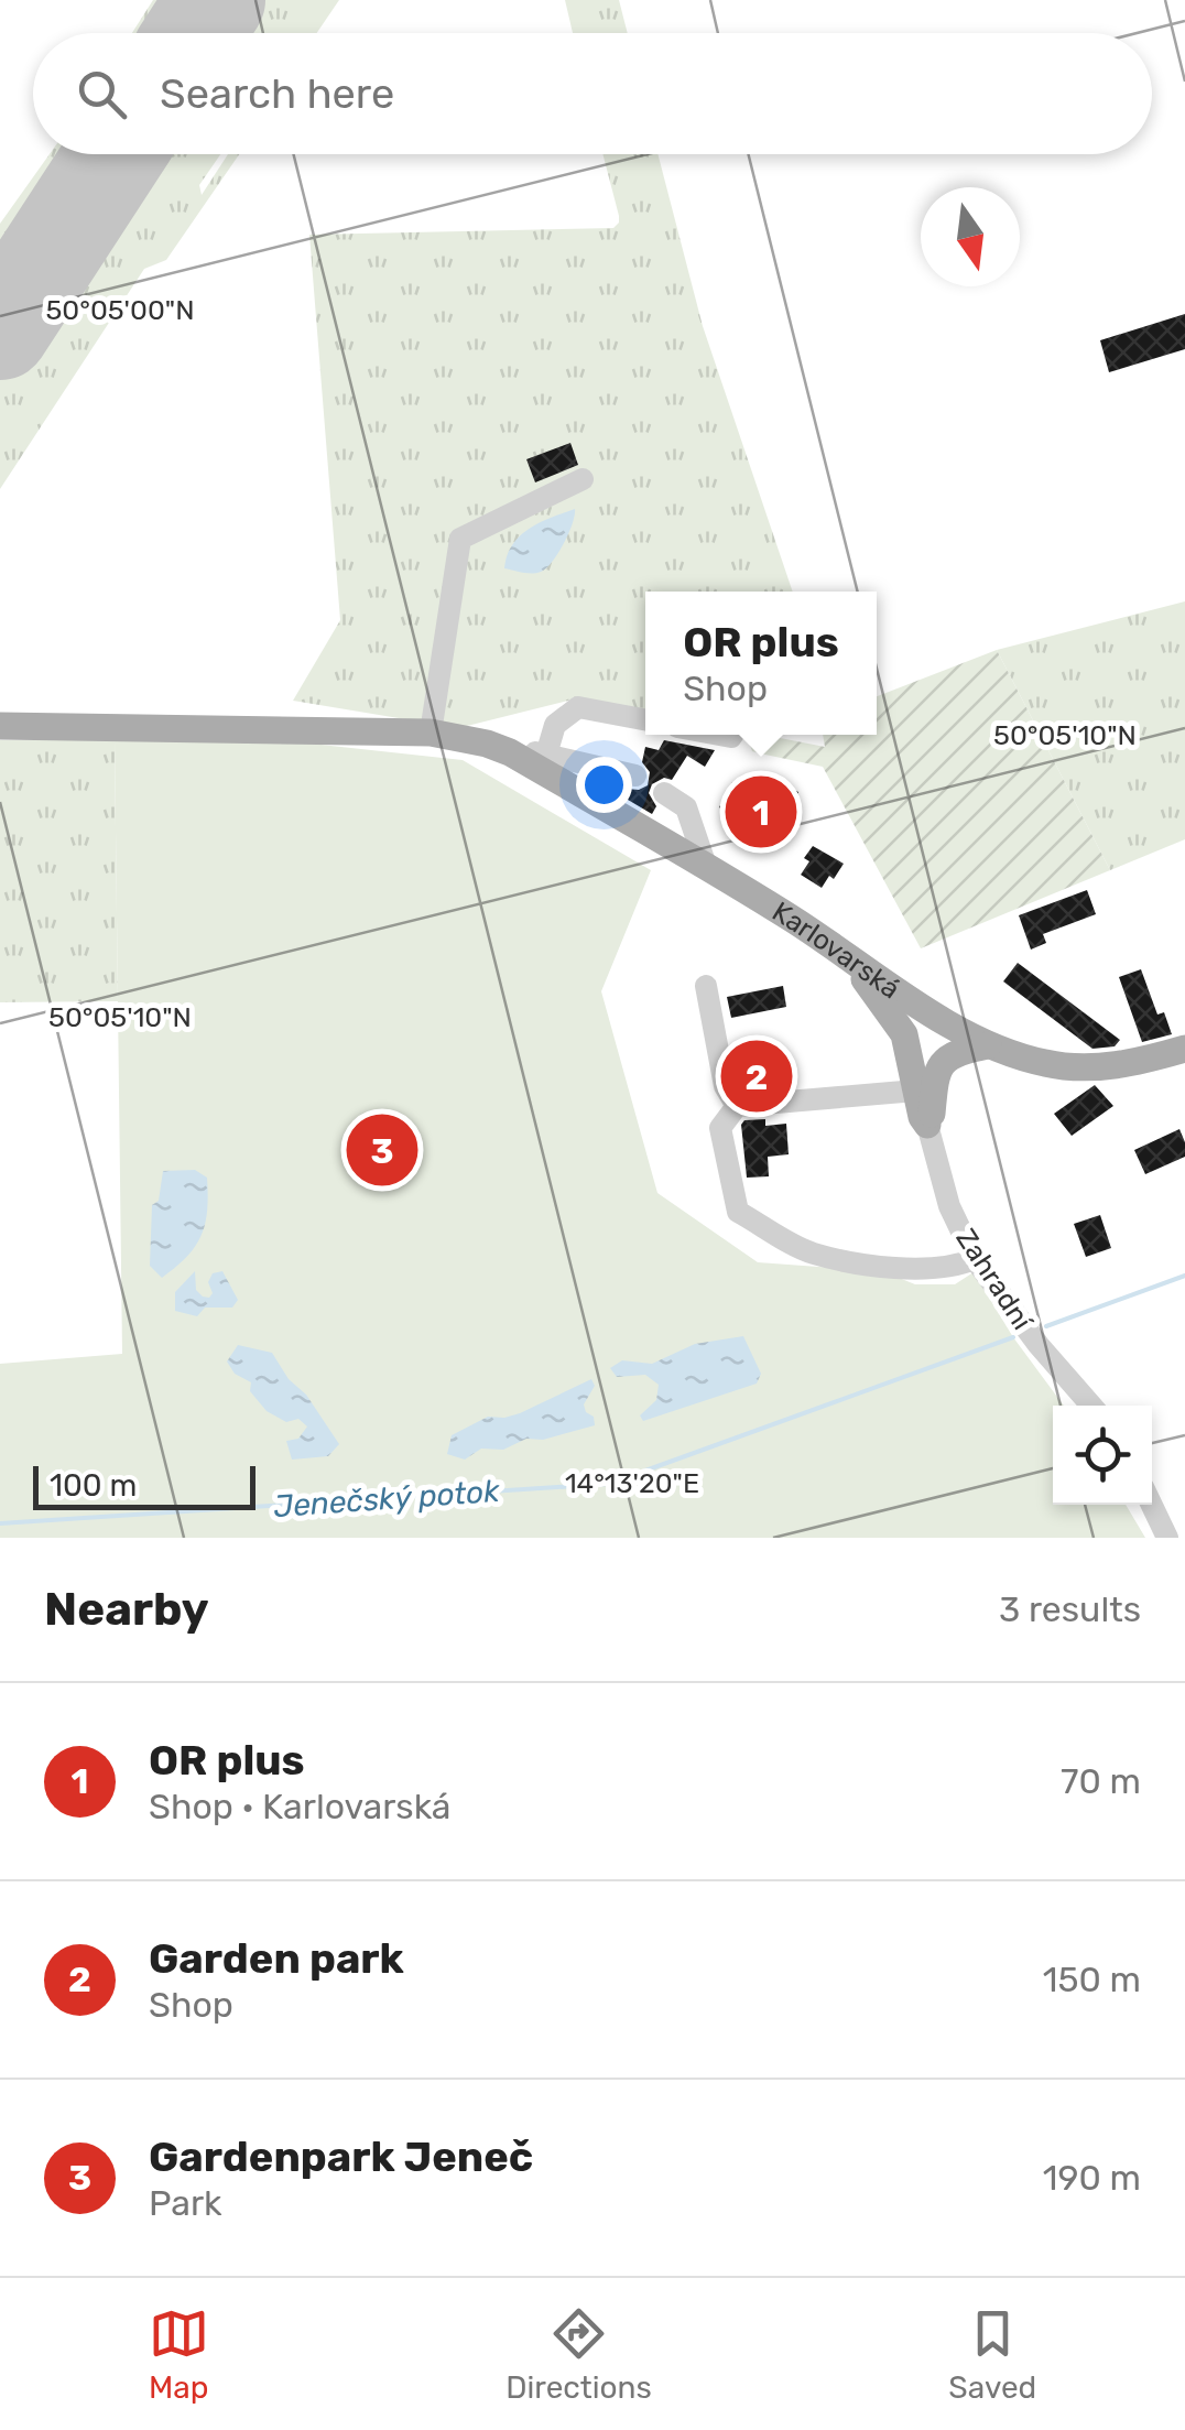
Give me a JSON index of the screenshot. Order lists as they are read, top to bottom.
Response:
{
  "streets": {
    "main road": ["Karlovarská"],
    "street": ["Zahradní"]
  },
  "water": ["Jenečský potok"],
  "scale_bar": "100 m",
  "north": "bottom",
  "page": {
    "search": "Search here",
    "popup": ["OR plus", "Shop"],
    "pins": ["1", "2", "3"],
    "scale": "100 m",
    "heading": ["Nearby", "3 results"],
    "list": [
      {
        "mark": "1",
        "name": "OR plus",
        "note": "Shop · Karlovarská",
        "value": "70 m"
      },
      {
        "mark": "2",
        "name": "Garden park",
        "note": "Shop",
        "value": "150 m"
      },
      {
        "mark": "3",
        "name": "Gardenpark Jeneč",
        "note": "Park",
        "value": "190 m"
      }
    ],
    "nav": ["Map", "Directions", "Saved"]
  },
  "coordinates": ["50°05'00\"N", "50°05'10\"N", "14°13'20\"E"]
}
